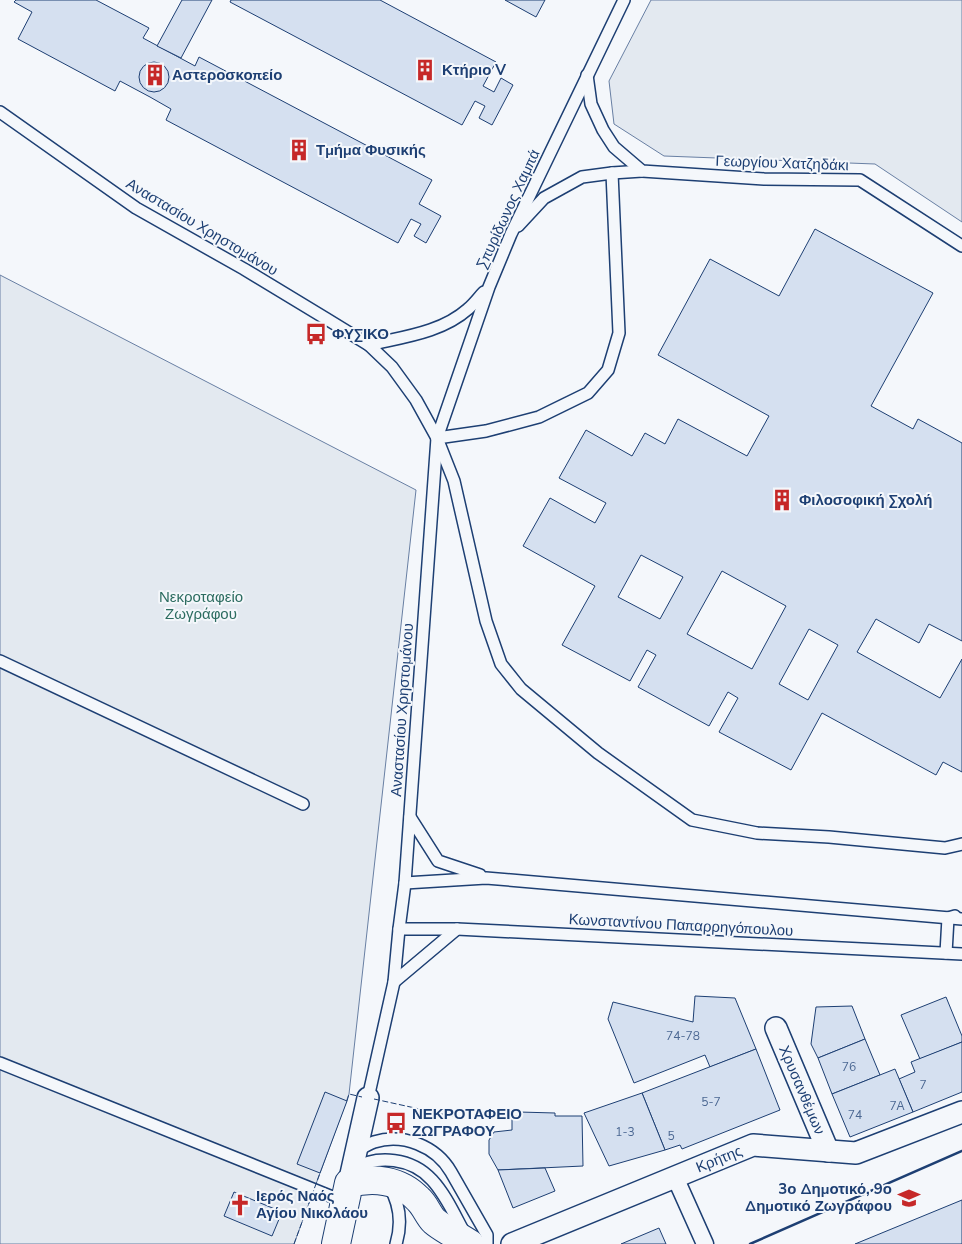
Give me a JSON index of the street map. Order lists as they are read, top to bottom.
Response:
{
  "streets": {
    "street": ["Χρυσανθέμων", "Κρήτης"],
    "lane": [
      "Γεωργίου Χατζηδάκι",
      "Σπυρίδωνος Χαμπά",
      "Αναστασίου Χρηστομάνου",
      "Κωνσταντίνου Παπαρρηγόπουλου"
    ]
  },
  "crossings": [
    ["Γεωργίου Χατζηδάκι", "Σπυρίδωνος Χαμπά"],
    ["Σπυρίδωνος Χαμπά", "Αναστασίου Χρηστομάνου"],
    ["Αναστασίου Χρηστομάνου", "Κωνσταντίνου Παπαρρηγόπουλου"],
    ["Χρυσανθέμων", "Κρήτης"]
  ],
  "parks": ["Νεκροταφείο Ζωγράφου"],
  "places": {
    "building": [
      "Κτήριο V",
      "Αστεροσκοπείο",
      "Τμήμα Φυσικής",
      "Φιλοσοφική Σχολή"
    ],
    "bus stop": ["ΦΥΣΙΚΟ", "ΝΕΚΡΟΤΑΦΕΙΟ ΖΩΓΡΑΦΟΥ"],
    "school or university": ["3ο Δημοτικό, 9ο Δημοτικό Ζωγράφου"],
    "church": ["Ιερός Ναός Αγίου Νικολάου"]
  },
  "house_numbers": [
    "74-78",
    "76",
    "7",
    "5-7",
    "7Α",
    "74",
    "1-3",
    "5"
  ]
}
